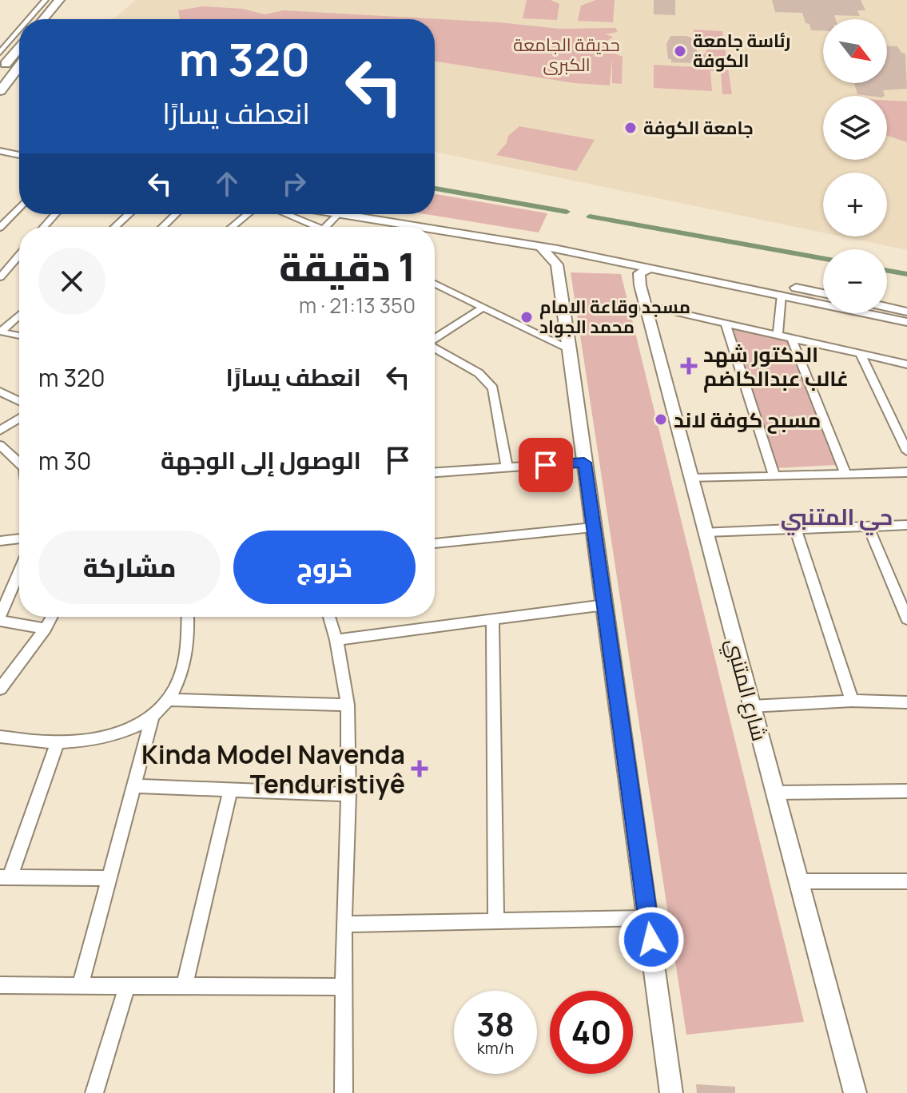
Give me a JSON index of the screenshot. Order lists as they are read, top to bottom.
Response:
{
  "streets": {
    "street": ["شارع المتنبي"]
  },
  "districts": ["حي المتنبي"],
  "parks": ["حديقة الجامعة الكبرى"],
  "places": {
    "other": [
      "رئاسة جامعة الكوفة",
      "جامعة الكوفة",
      "مسجد وقاعة الامام محمد الجواد",
      "مسبح كوفة لاند"
    ],
    "health": ["الدكتور شهد غالب عبدالكاضم", "Kinda Model Navenda Tenduristiyê"]
  },
  "north": "bottom right",
  "page": {
    "map_buttons": ["+", "−"],
    "turn": ["320 m", "انعطف يسارًا"],
    "heading": ["1 دقيقة", "350 m · 21:13"],
    "list": [
      {
        "name": "انعطف يسارًا",
        "value": "320 m"
      },
      {
        "name": "الوصول إلى الوجهة",
        "value": "30 m"
      }
    ],
    "buttons": ["خروج", "مشاركة"],
    "speed": "38 km/h",
    "limit": "40"
  }
}
